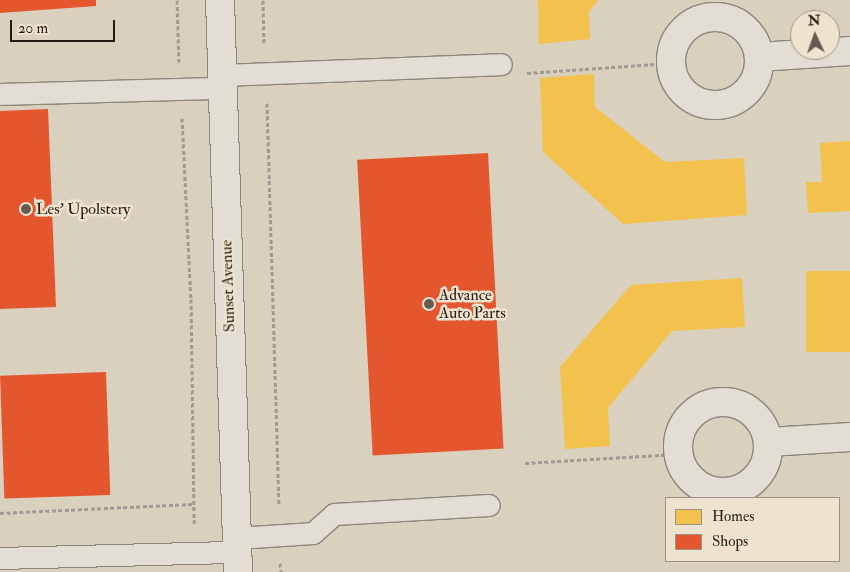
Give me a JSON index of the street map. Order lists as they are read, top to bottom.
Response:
{
  "streets": {
    "street": ["Sunset Avenue"]
  },
  "places": ["Les' Upolstery", "Advance Auto Parts"],
  "legend": ["Homes", "Shops"],
  "scale_bar": "20 m",
  "north": "top"
}
